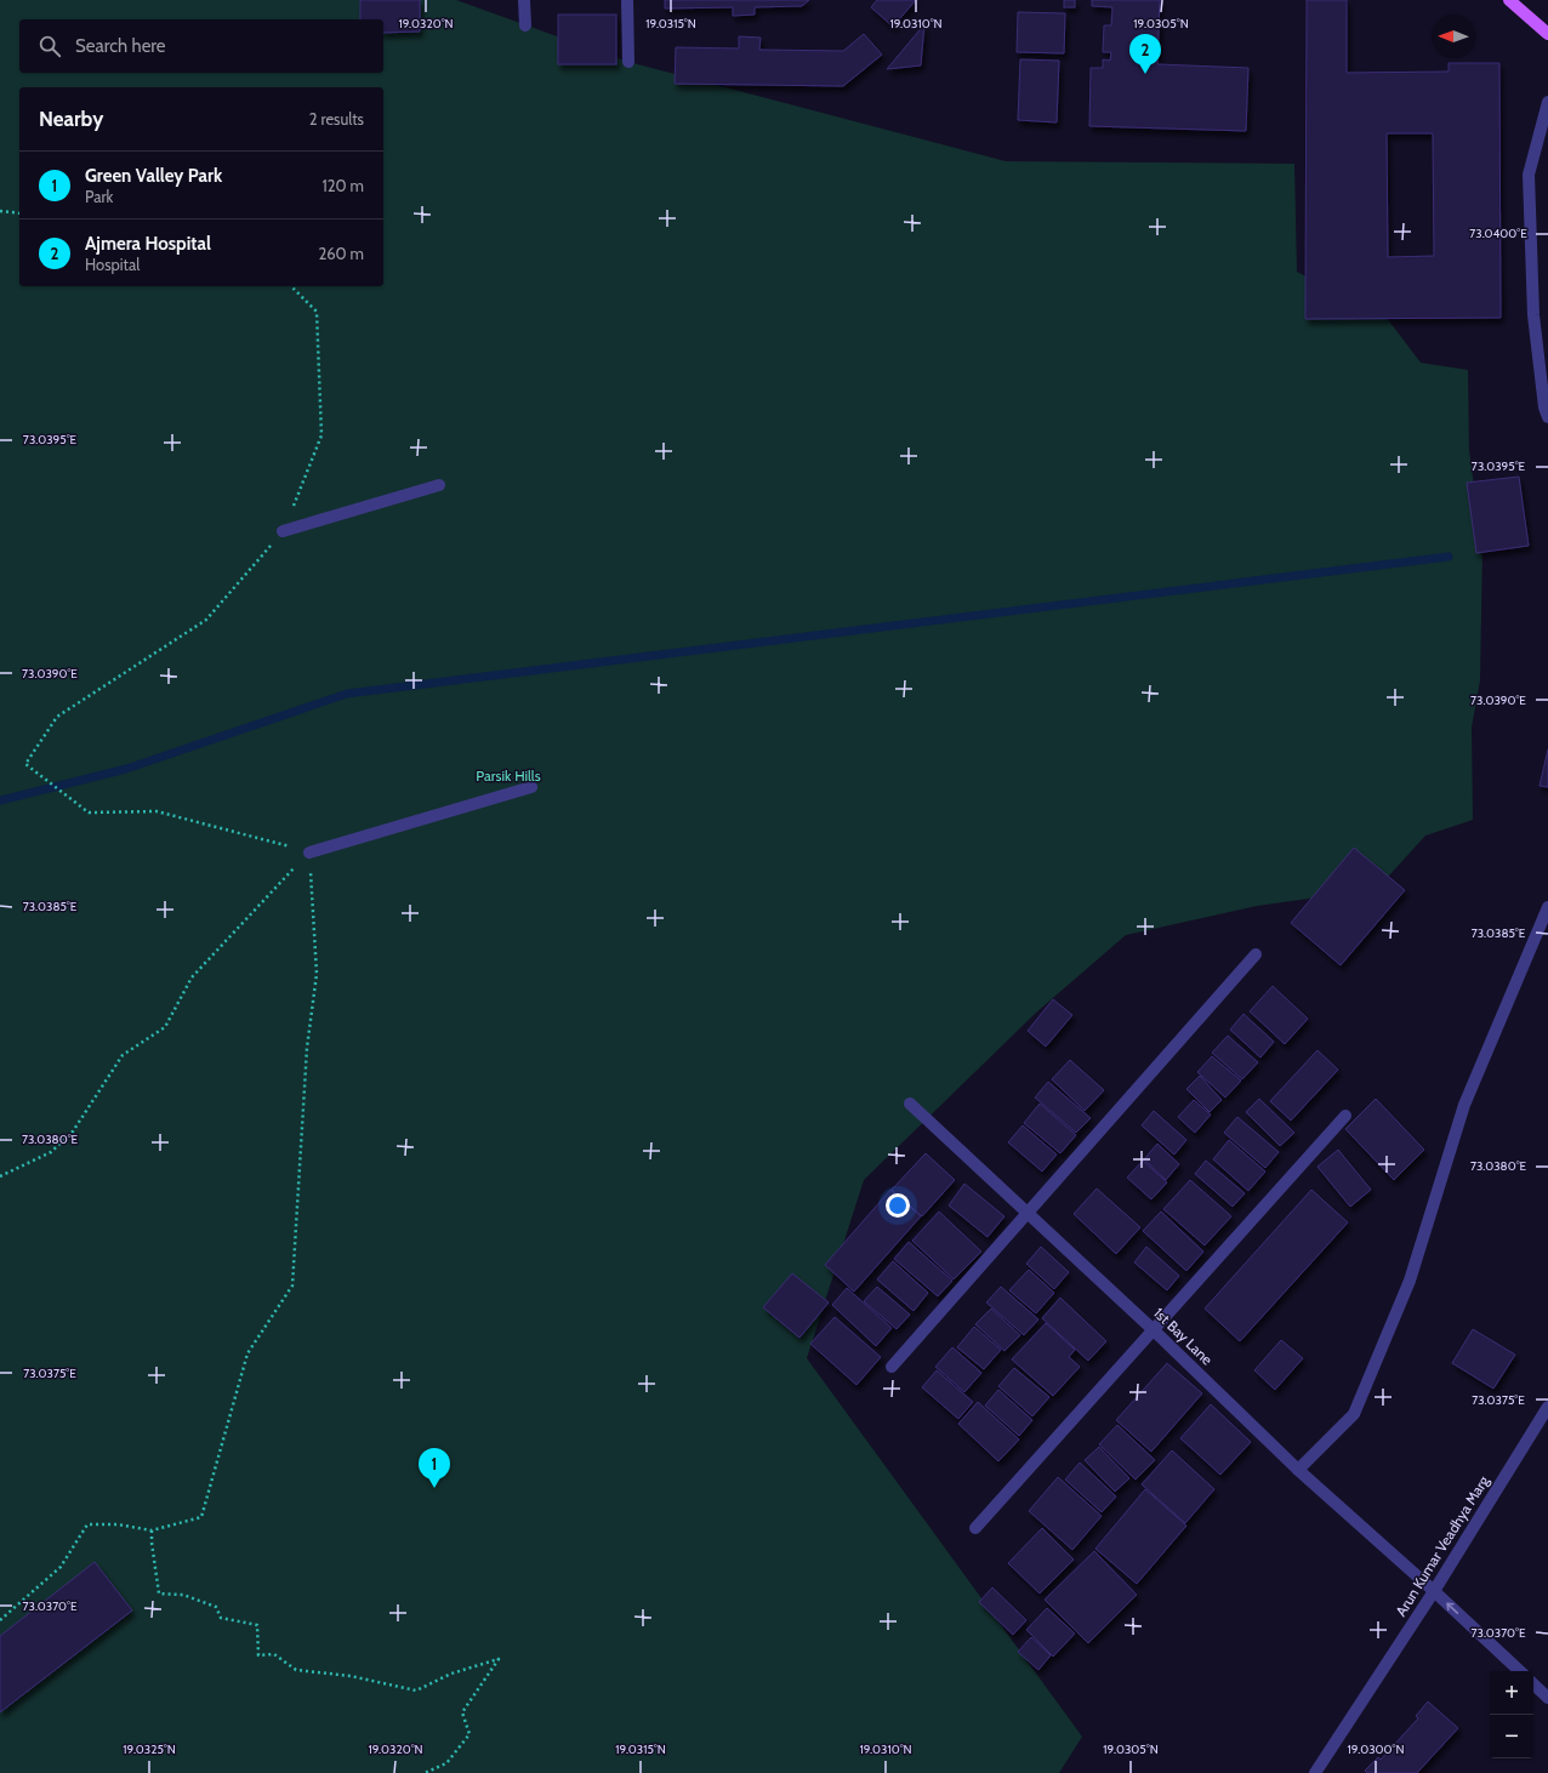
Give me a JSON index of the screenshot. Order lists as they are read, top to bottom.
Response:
{
  "streets": {
    "street": ["1st Bay Lane", "Arun Kumar Veadhya Marg"]
  },
  "crossings": [
    ["1st Bay Lane", "Arun Kumar Veadhya Marg"]
  ],
  "parks": ["Parsik Hills"],
  "north": "left",
  "page": {
    "search": "Search here",
    "pins": ["2", "1"],
    "heading": ["Nearby", "2 results"],
    "list": [
      {
        "mark": "1",
        "name": "Green Valley Park",
        "note": "Park",
        "value": "120 m"
      },
      {
        "mark": "2",
        "name": "Ajmera Hospital",
        "note": "Hospital",
        "value": "260 m"
      }
    ],
    "map_buttons": ["+", "−"]
  },
  "coordinates": [
    "19.0320°N",
    "19.0315°N",
    "19.0310°N",
    "19.0305°N",
    "73.0400°E",
    "73.0395°E",
    "73.0390°E",
    "73.0385°E",
    "73.0380°E",
    "73.0375°E",
    "73.0370°E",
    "19.0325°N",
    "19.0300°N"
  ]
}
